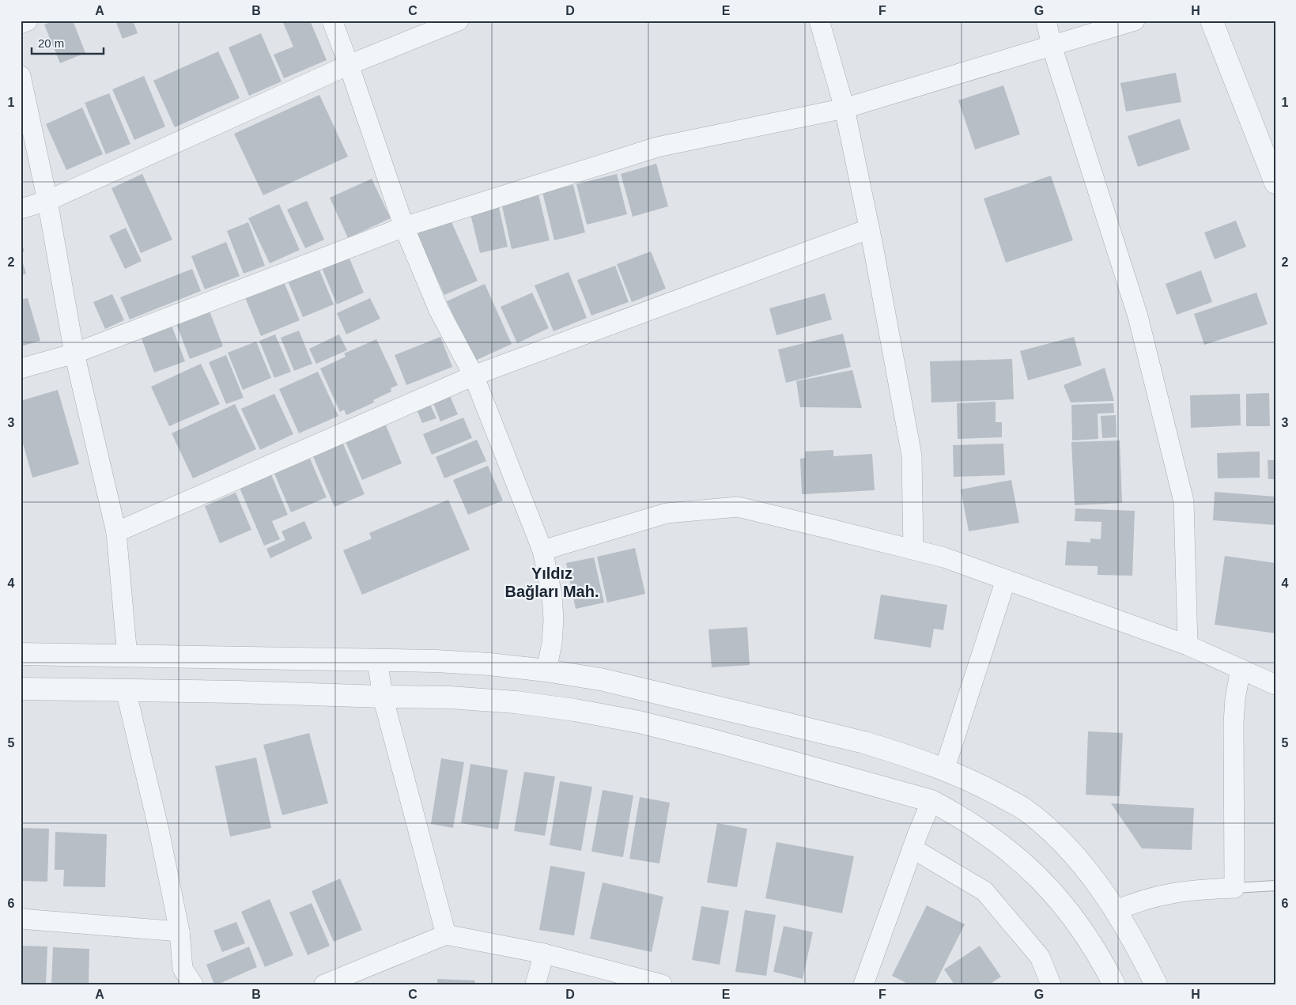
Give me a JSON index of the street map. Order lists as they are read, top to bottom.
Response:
{
  "districts": ["Yıldız Bağları Mah."],
  "scale_bar": "20 m",
  "grid": {
    "columns": [
      "A",
      "B",
      "C",
      "D",
      "E",
      "F",
      "G",
      "H"
    ],
    "rows": [
      "1",
      "2",
      "3",
      "4",
      "5",
      "6"
    ]
  }
}
